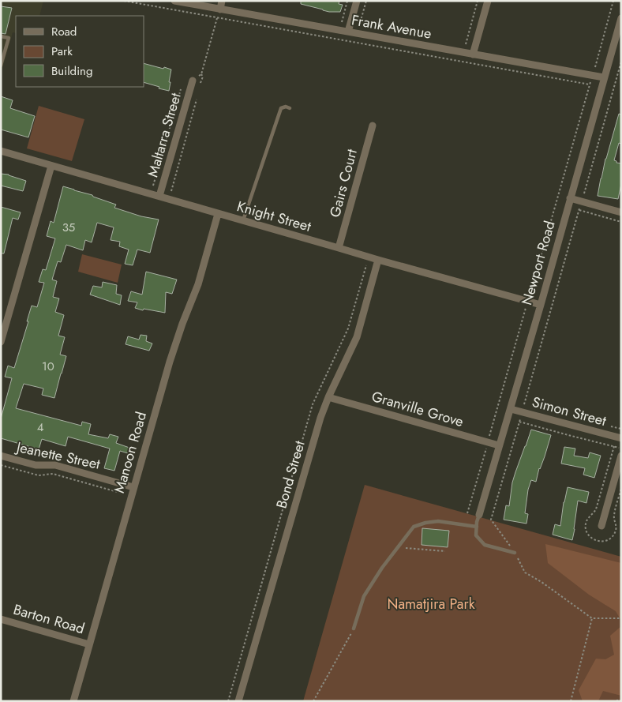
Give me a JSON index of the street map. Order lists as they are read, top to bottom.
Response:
{
  "streets": {
    "street": [
      "Frank Avenue",
      "Maltarra Street",
      "Gairs Court",
      "Knight Street",
      "Newport Road",
      "Granville Grove",
      "Simon Street",
      "Manoon Road",
      "Jeanette Street",
      "Bond Street",
      "Barton Road"
    ]
  },
  "crossings": [
    ["Frank Avenue", "Newport Road"],
    ["Maltarra Street", "Knight Street"],
    ["Gairs Court", "Knight Street"],
    ["Knight Street", "Newport Road"],
    ["Knight Street", "Manoon Road"],
    ["Knight Street", "Bond Street"],
    ["Newport Road", "Granville Grove"],
    ["Newport Road", "Simon Street"],
    ["Granville Grove", "Bond Street"],
    ["Manoon Road", "Jeanette Street"],
    ["Manoon Road", "Barton Road"]
  ],
  "parks": ["Namatjira Park"],
  "house_numbers": ["35", "10", "4"],
  "legend": ["Road", "Park", "Building"]
}
